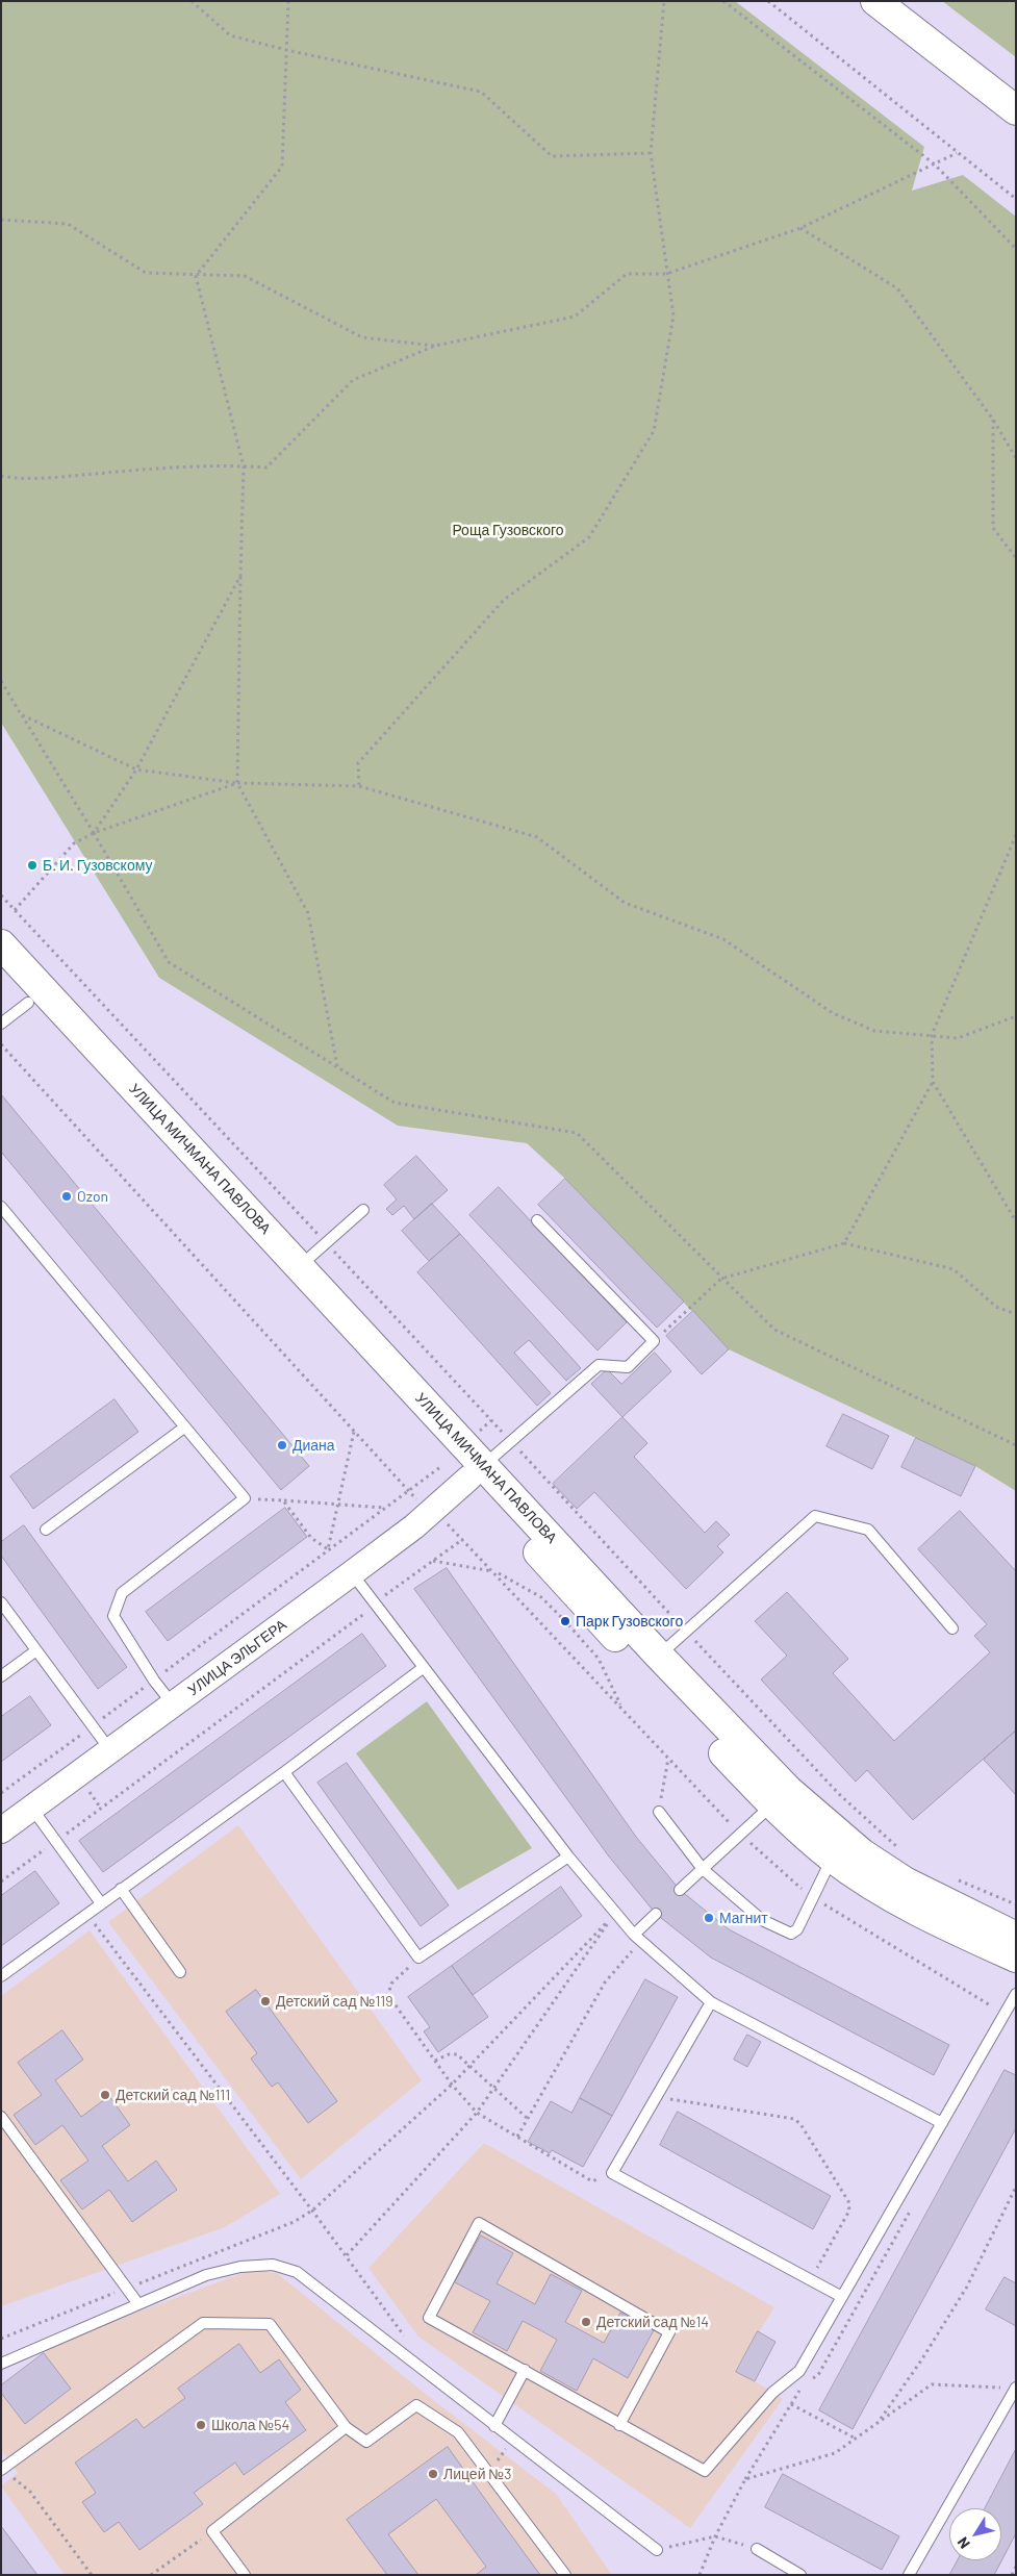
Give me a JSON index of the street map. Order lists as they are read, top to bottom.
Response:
{
  "streets": {
    "main road": ["УЛИЦА МИЧМАНА ПАВЛОВА"],
    "street": ["УЛИЦА ЭЛЬГЕРА"]
  },
  "crossings": [
    ["УЛИЦА МИЧМАНА ПАВЛОВА", "УЛИЦА ЭЛЬГЕРА"]
  ],
  "parks": ["Роща Гузовского"],
  "places": [
    "Б. И. Гузовскому",
    "Ozon",
    "Диана",
    "Парк Гузовского",
    "Магнит",
    "Детский сад №119",
    "Детский сад №111",
    "Детский сад №14",
    "Школа №54",
    "Лицей №3"
  ],
  "north": "bottom left"
}
